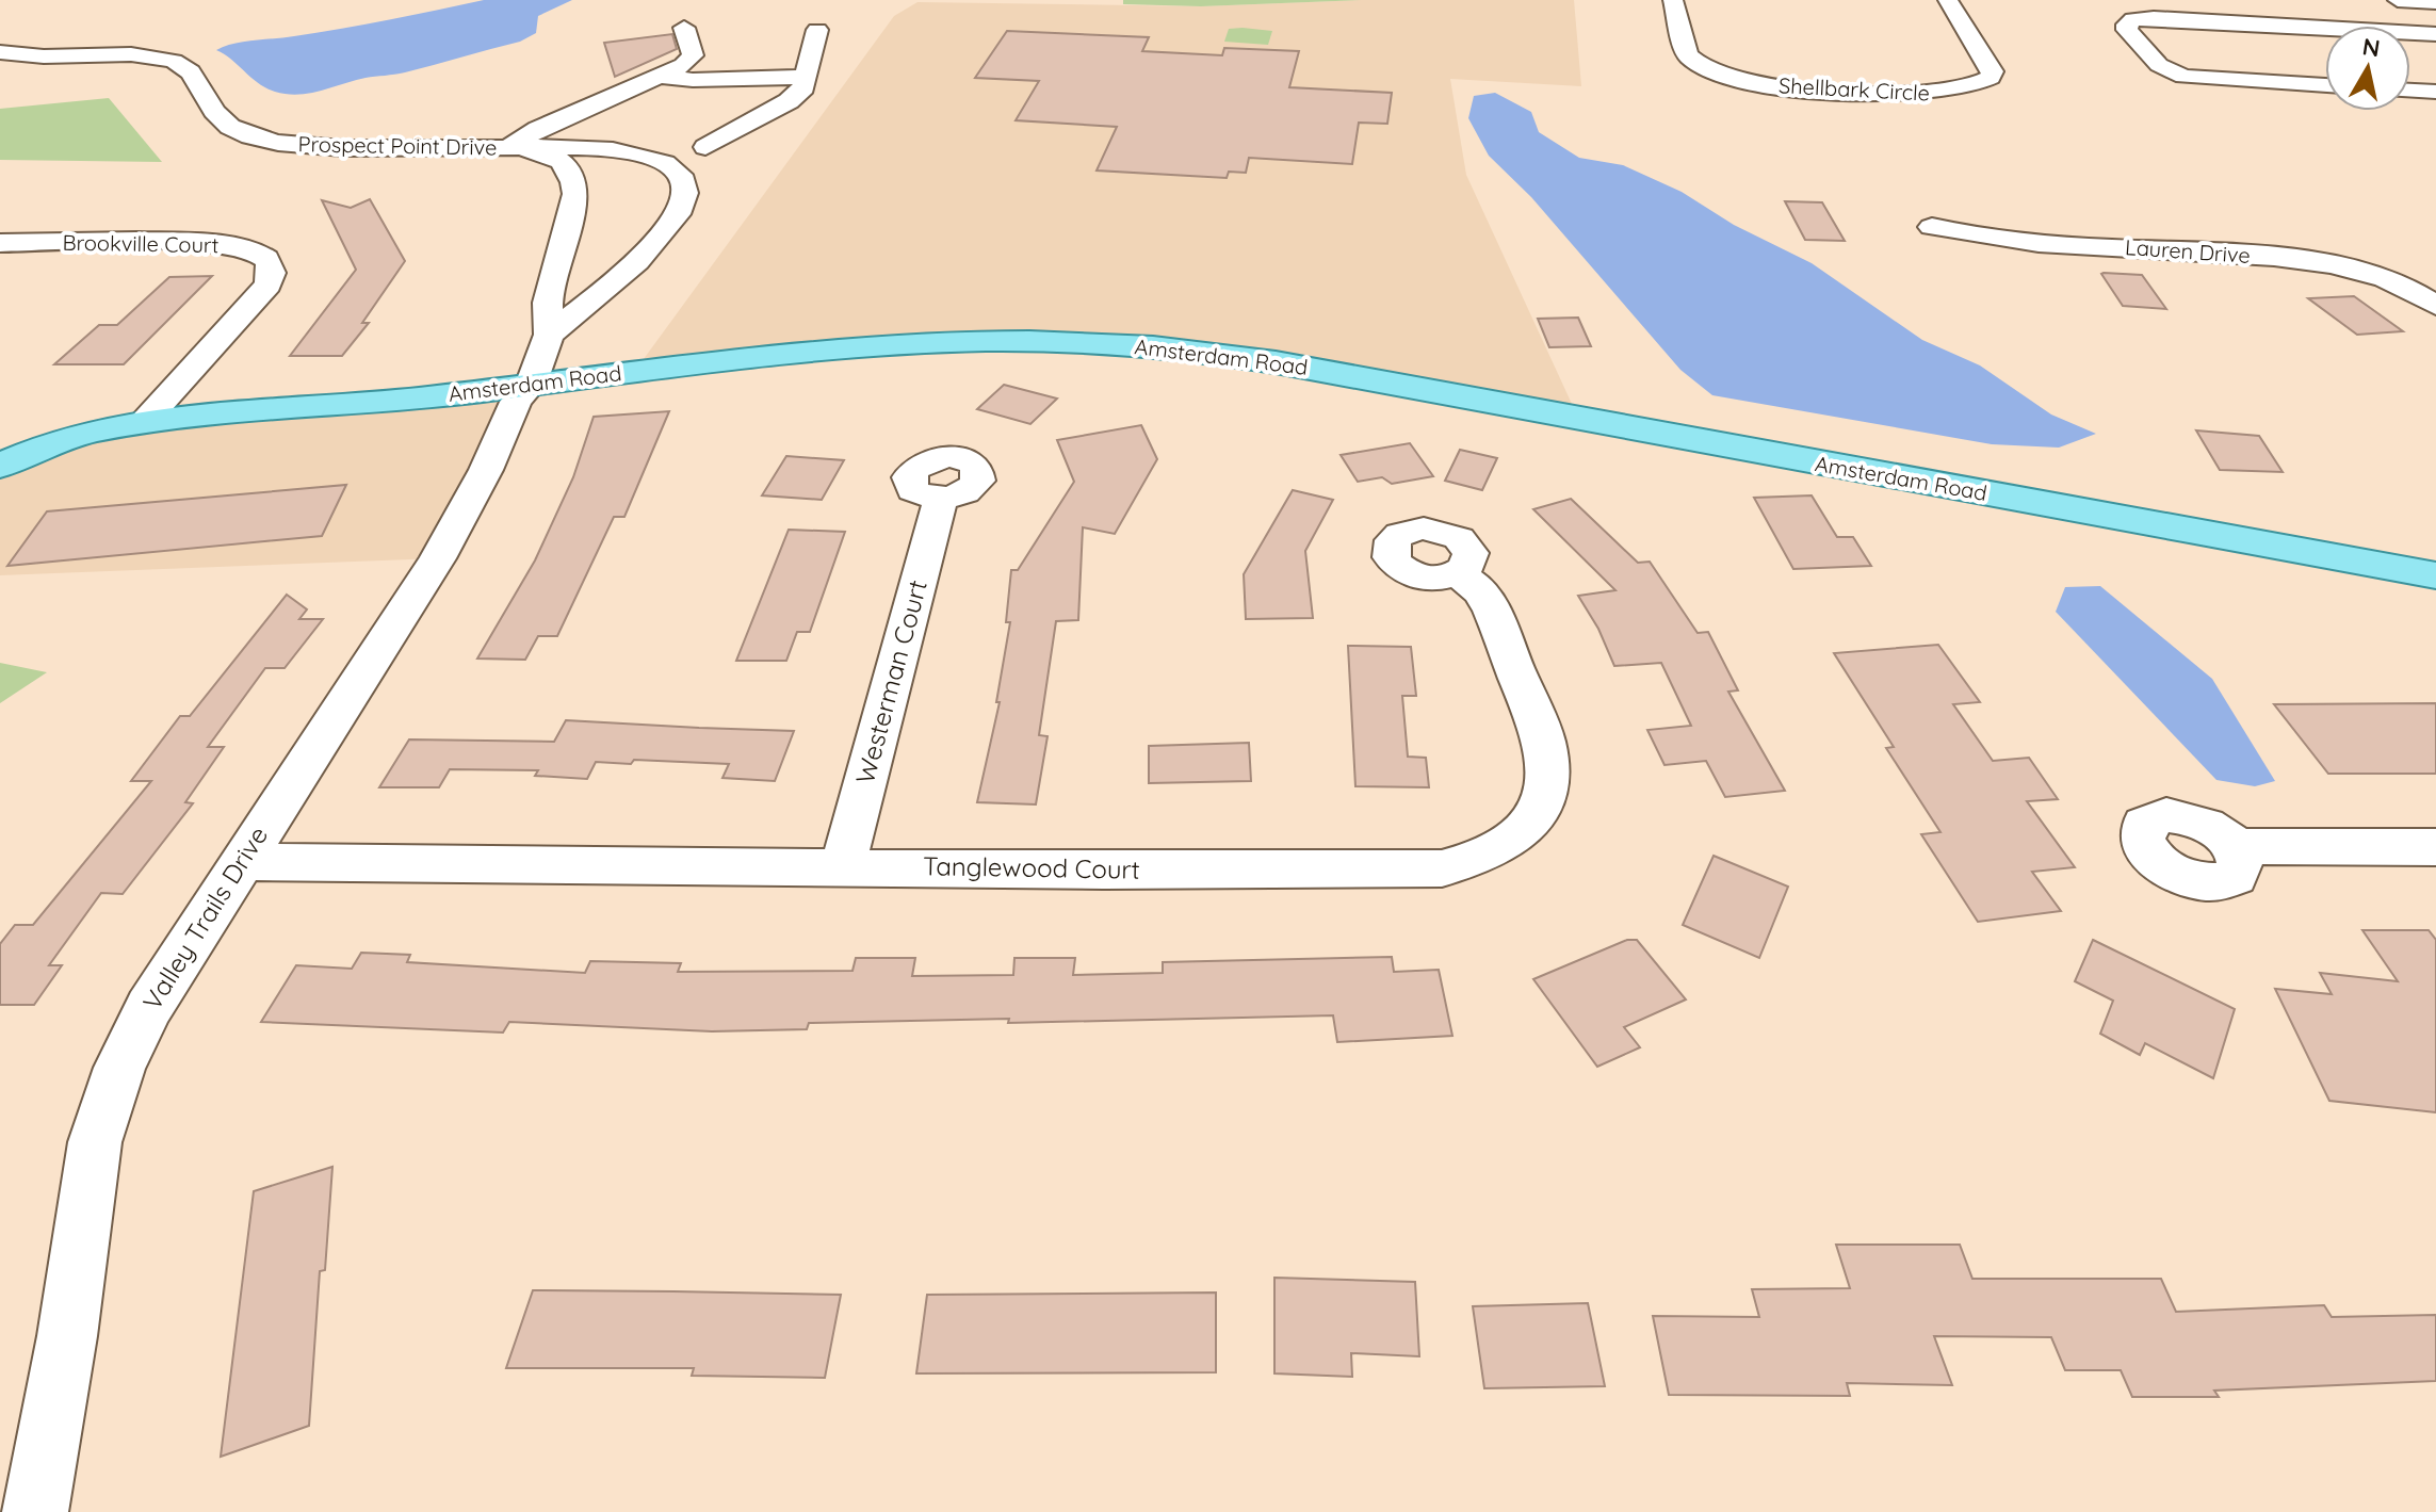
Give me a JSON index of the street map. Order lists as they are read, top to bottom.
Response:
{
  "streets": {
    "main road": ["Amsterdam Road"],
    "street": [
      "Shellbark Circle",
      "Prospect Point Drive",
      "Brookville Court",
      "Lauren Drive",
      "Westerman Court",
      "Tanglewood Court",
      "Valley Trails Drive"
    ]
  },
  "crossings": [
    ["Prospect Point Drive", "Amsterdam Road"],
    ["Prospect Point Drive", "Valley Trails Drive"],
    ["Brookville Court", "Amsterdam Road"],
    ["Amsterdam Road", "Valley Trails Drive"],
    ["Westerman Court", "Tanglewood Court"],
    ["Tanglewood Court", "Valley Trails Drive"]
  ],
  "north": "top"
}
